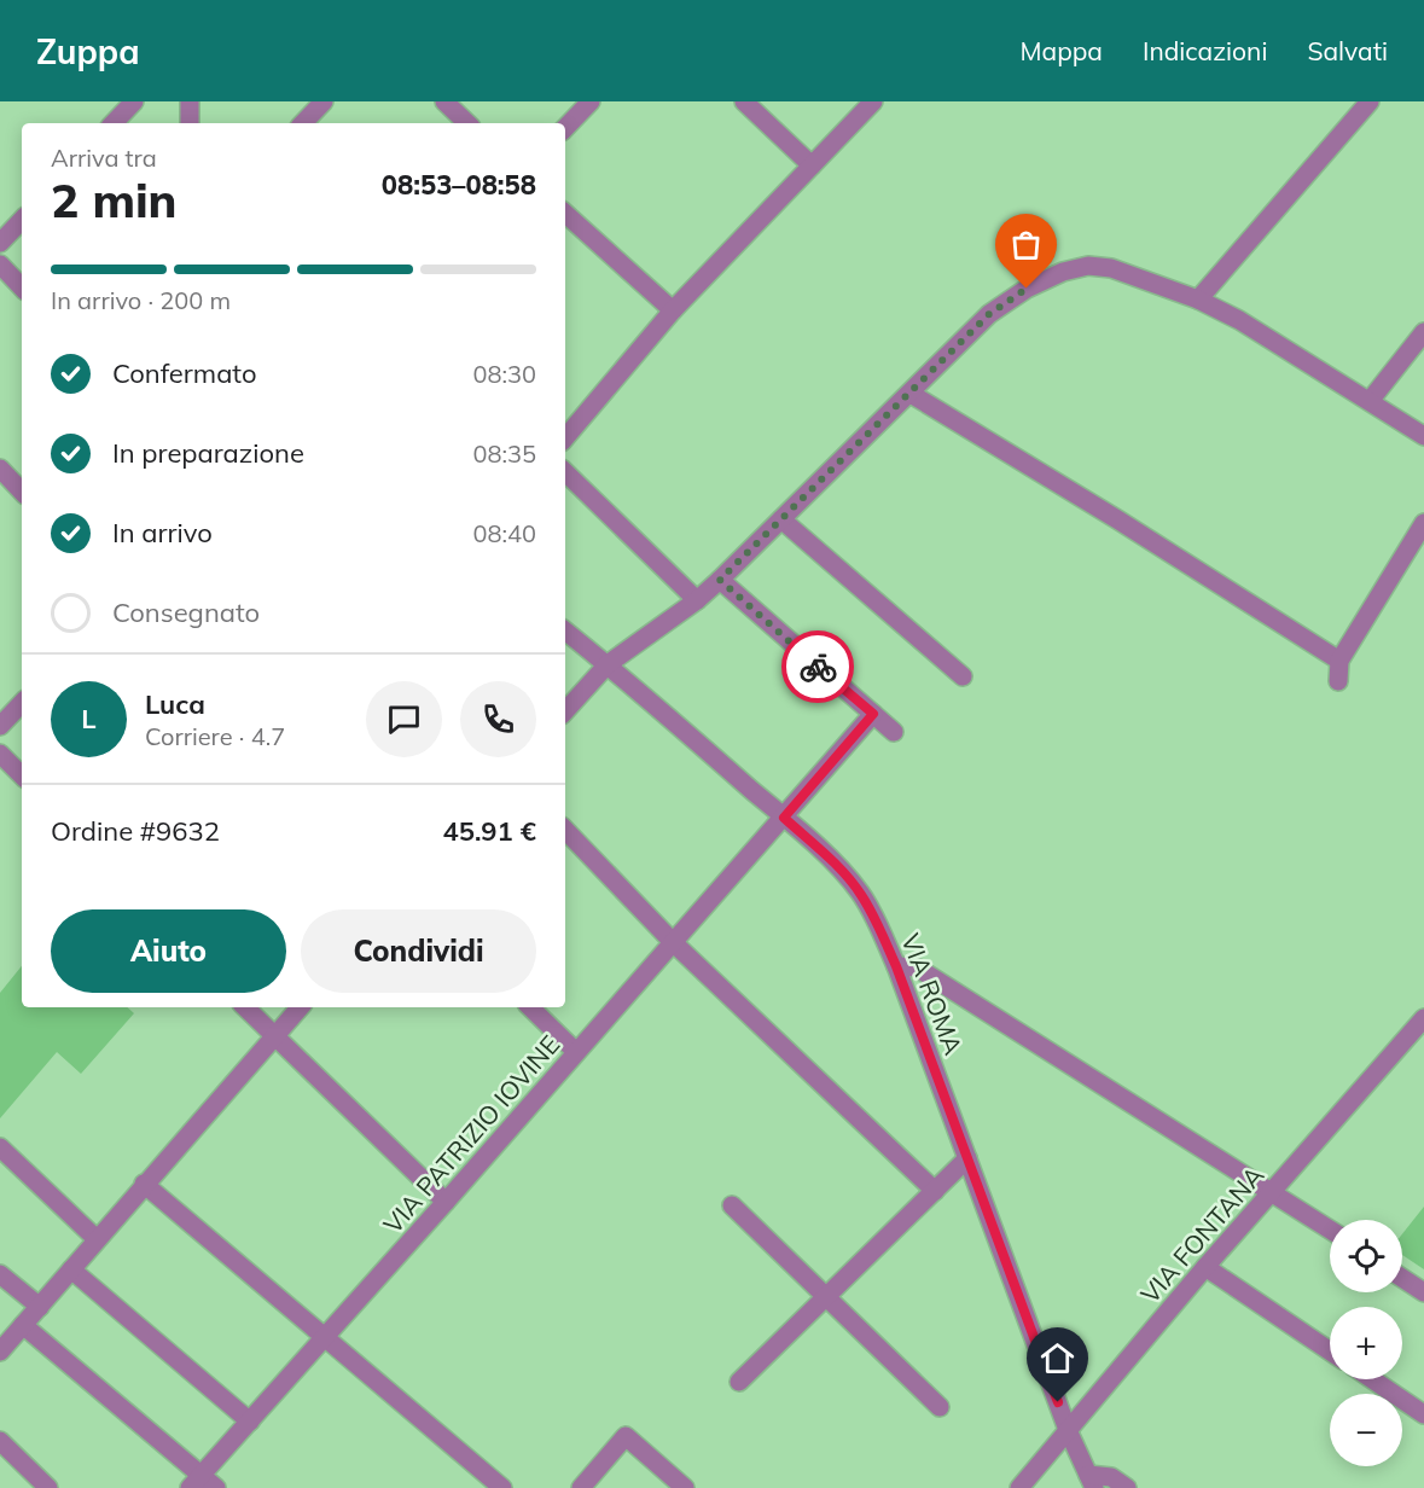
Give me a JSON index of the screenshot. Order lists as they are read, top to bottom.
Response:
{
  "streets": {
    "street": ["VIA ROMA", "VIA PATRIZIO IOVINE", "VIA FONTANA"]
  },
  "crossings": [
    ["VIA ROMA", "VIA PATRIZIO IOVINE"],
    ["VIA ROMA", "VIA FONTANA"]
  ],
  "page": {
    "header": "Zuppa",
    "nav": ["Mappa", "Indicazioni", "Salvati"],
    "heading": ["2 min", "Arriva tra", "08:53–08:58"],
    "panel": [
      "Luca",
      "Corriere · 4.7",
      "Ordine #9632",
      "45.91 €"
    ],
    "bar": "In arrivo · 200 m",
    "list": [
      ["Confermato", "08:30"],
      ["In preparazione", "08:35"],
      ["In arrivo", "08:40"],
      "Consegnato"
    ],
    "round": "L",
    "buttons": ["Aiuto", "Condividi"],
    "map_buttons": ["+", "−"]
  }
}
